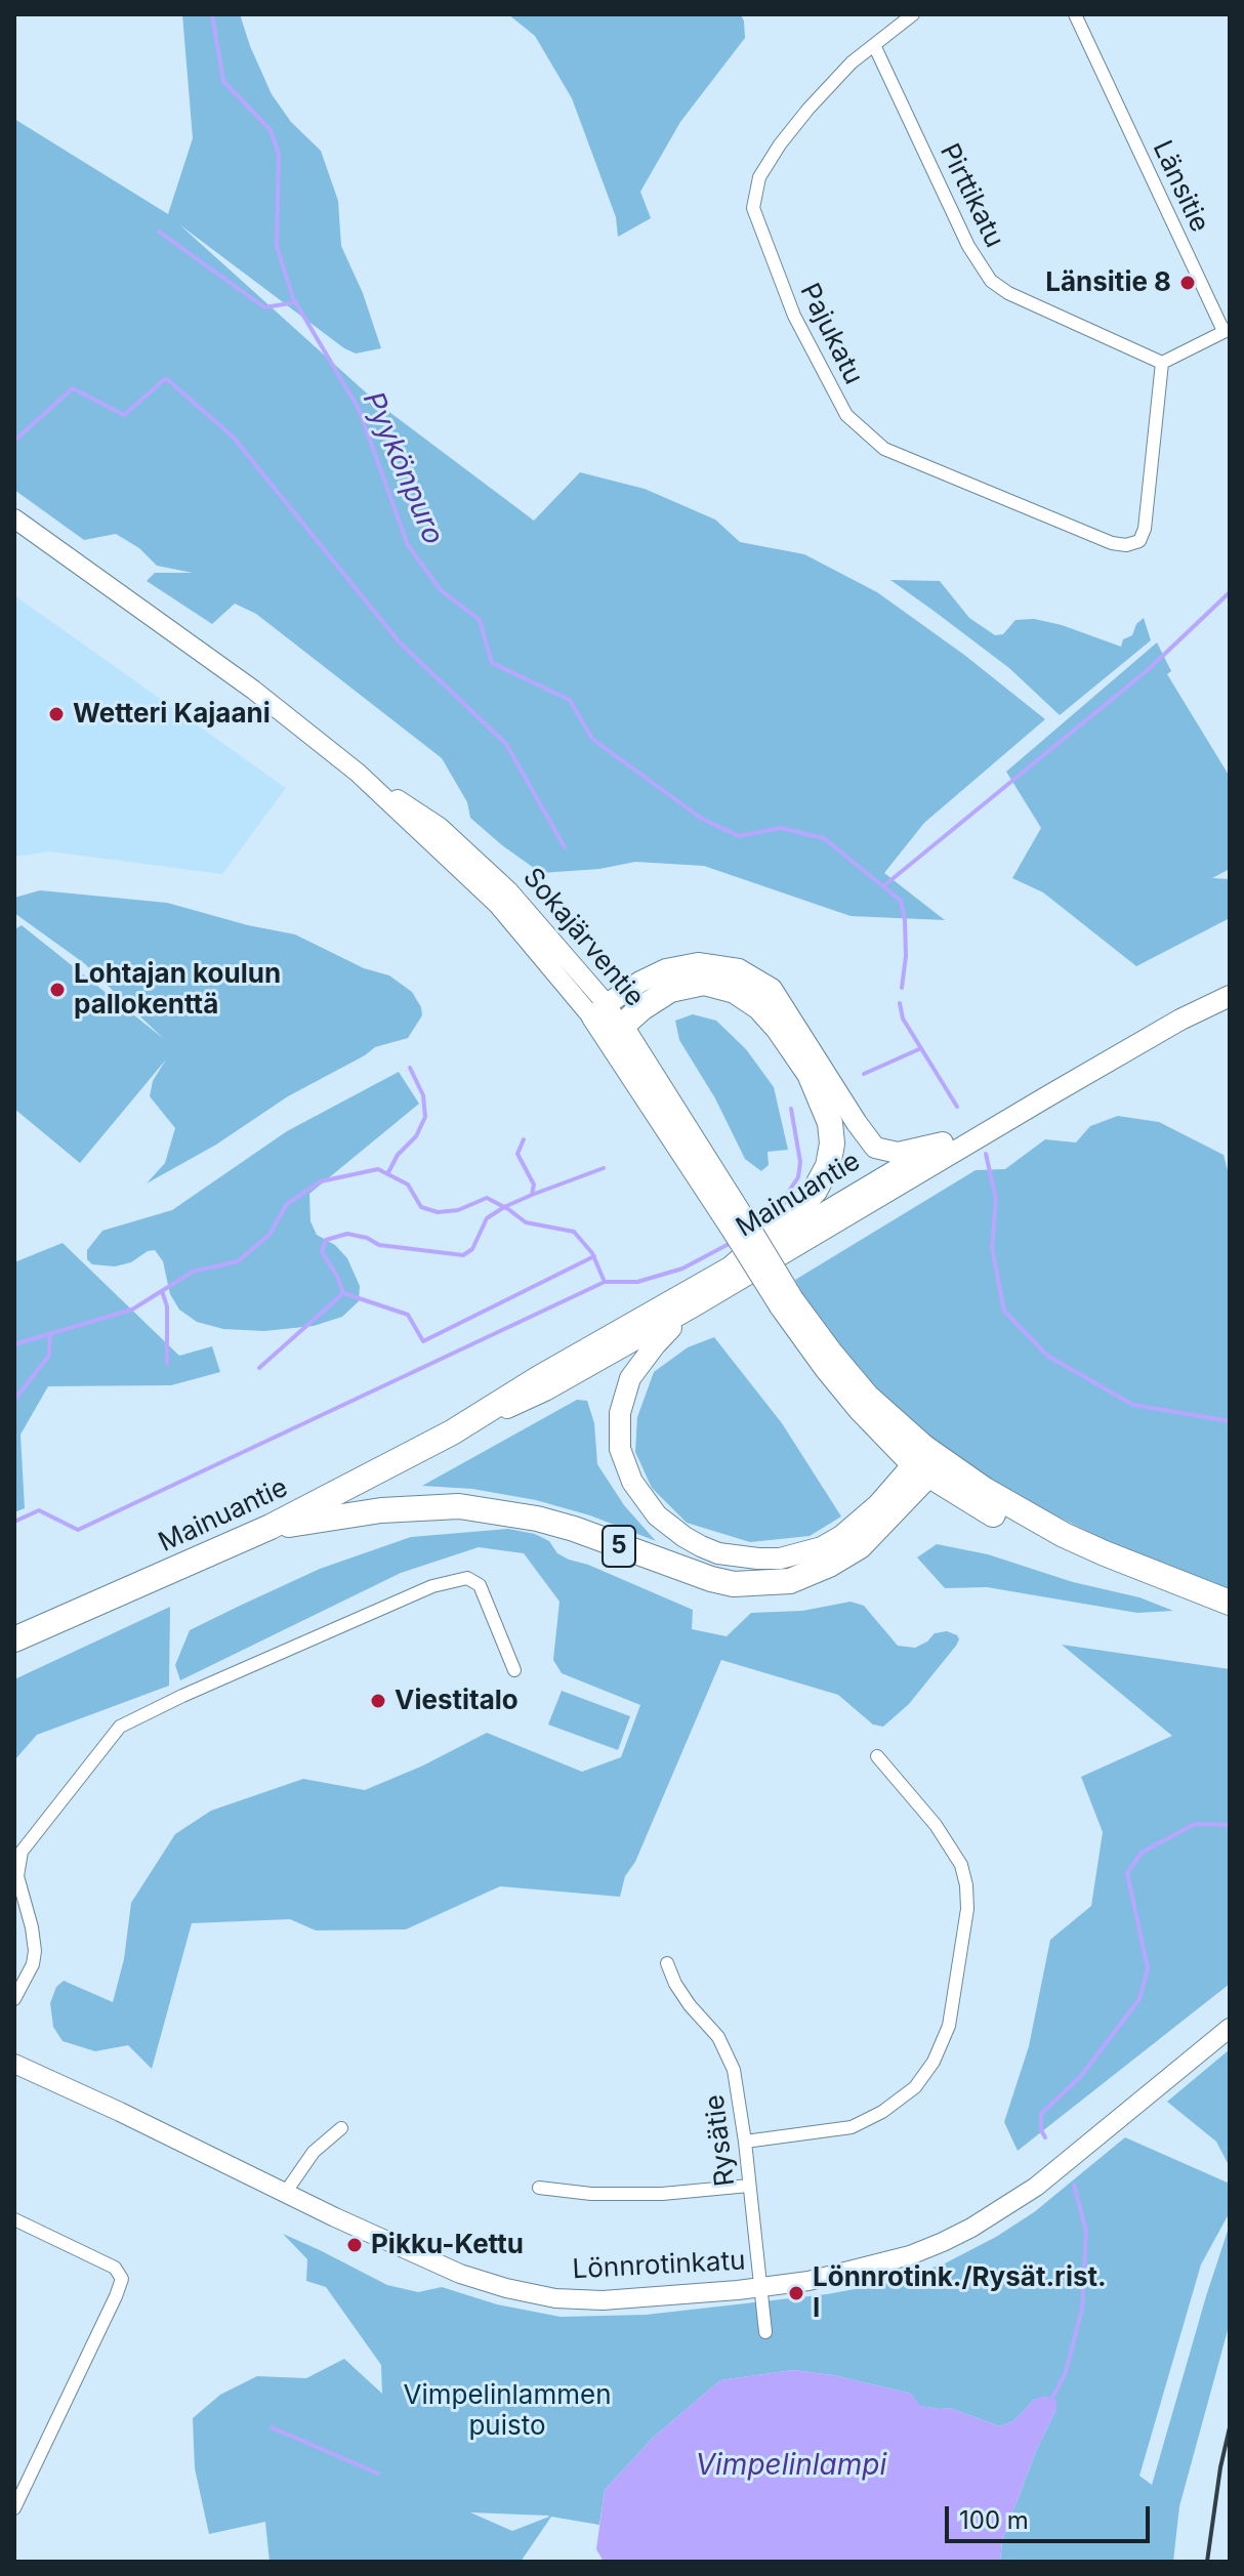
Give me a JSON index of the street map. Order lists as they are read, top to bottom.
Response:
{
  "streets": {
    "highway": ["Sokajärventie", "Mainuantie", "5"],
    "street": [
      "Länsitie",
      "Pirttikatu",
      "Pajukatu",
      "Rysätie",
      "Lönnrotinkatu"
    ]
  },
  "crossings": [
    ["Länsitie", "Pirttikatu"],
    ["Länsitie", "Pajukatu"],
    ["Pirttikatu", "Pajukatu"],
    ["Sokajärventie", "5"],
    ["Mainuantie", "5"],
    ["Rysätie", "Lönnrotinkatu"]
  ],
  "water": ["Pyykönpuro", "Vimpelinlampi"],
  "parks": ["Vimpelinlammen puisto"],
  "places": [
    "Länsitie 8",
    "Wetteri Kajaani",
    "Lohtajan koulun pallokenttä",
    "Viestitalo",
    "Pikku-Kettu",
    "Lönnrotink./Rysät.rist. I"
  ],
  "scale_bar": "100 m"
}
